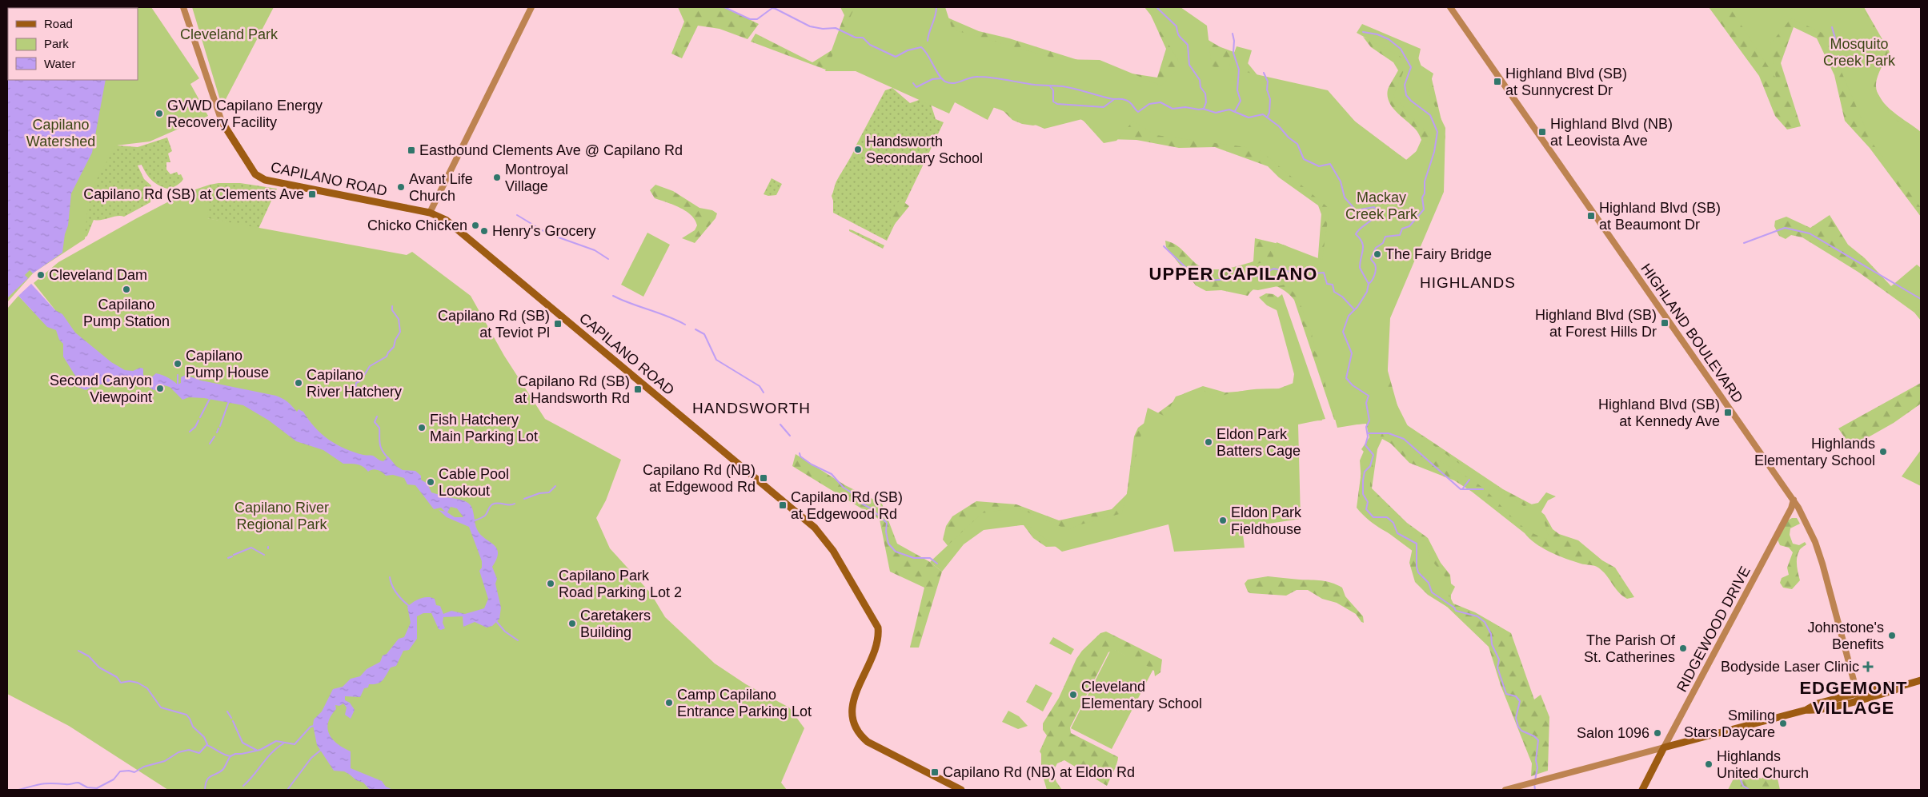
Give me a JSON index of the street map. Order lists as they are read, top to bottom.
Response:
{
  "streets": {
    "main road": ["CAPILANO ROAD", "RIDGEWOOD DRIVE"],
    "street": ["HIGHLAND BOULEVARD"]
  },
  "crossings": [
    ["HIGHLAND BOULEVARD", "RIDGEWOOD DRIVE"]
  ],
  "districts": [
    "UPPER CAPILANO",
    "HIGHLANDS",
    "HANDSWORTH",
    "EDGEMONT VILLAGE"
  ],
  "parks": [
    "Cleveland Park",
    "Mosquito Creek Park",
    "Capilano Watershed",
    "Mackay Creek Park",
    "Capilano River Regional Park"
  ],
  "places": {
    "transit": [
      "Highland Blvd (SB) at Sunnycrest Dr",
      "Highland Blvd (NB) at Leovista Ave",
      "Eastbound Clements Ave @ Capilano Rd",
      "Capilano Rd (SB) at Clements Ave",
      "Highland Blvd (SB) at Beaumont Dr",
      "Highland Blvd (SB) at Forest Hills Dr",
      "Capilano Rd (SB) at Teviot Pl",
      "Capilano Rd (SB) at Handsworth Rd",
      "Highland Blvd (SB) at Kennedy Ave",
      "Capilano Rd (NB) at Edgewood Rd",
      "Capilano Rd (SB) at Edgewood Rd",
      "Capilano Rd (NB) at Eldon Rd"
    ],
    "other": [
      "GVWD Capilano Energy Recovery Facility",
      "Handsworth Secondary School",
      "Montroyal Village",
      "Avant Life Church",
      "Chicko Chicken",
      "Henry's Grocery",
      "The Fairy Bridge",
      "Cleveland Dam",
      "Capilano Pump Station",
      "Capilano Pump House",
      "Capilano River Hatchery",
      "Second Canyon Viewpoint",
      "Fish Hatchery Main Parking Lot",
      "Eldon Park Batters Cage",
      "Highlands Elementary School",
      "Cable Pool Lookout",
      "Eldon Park Fieldhouse",
      "Capilano Park Road Parking Lot 2",
      "Caretakers Building",
      "Johnstone's Benefits",
      "The Parish Of St. Catherines",
      "Cleveland Elementary School",
      "Camp Capilano Entrance Parking Lot",
      "Smiling Stars Daycare",
      "Salon 1096",
      "Highlands United Church"
    ],
    "health": ["Bodyside Laser Clinic"]
  },
  "legend": ["Road", "Park", "Water"]
}
